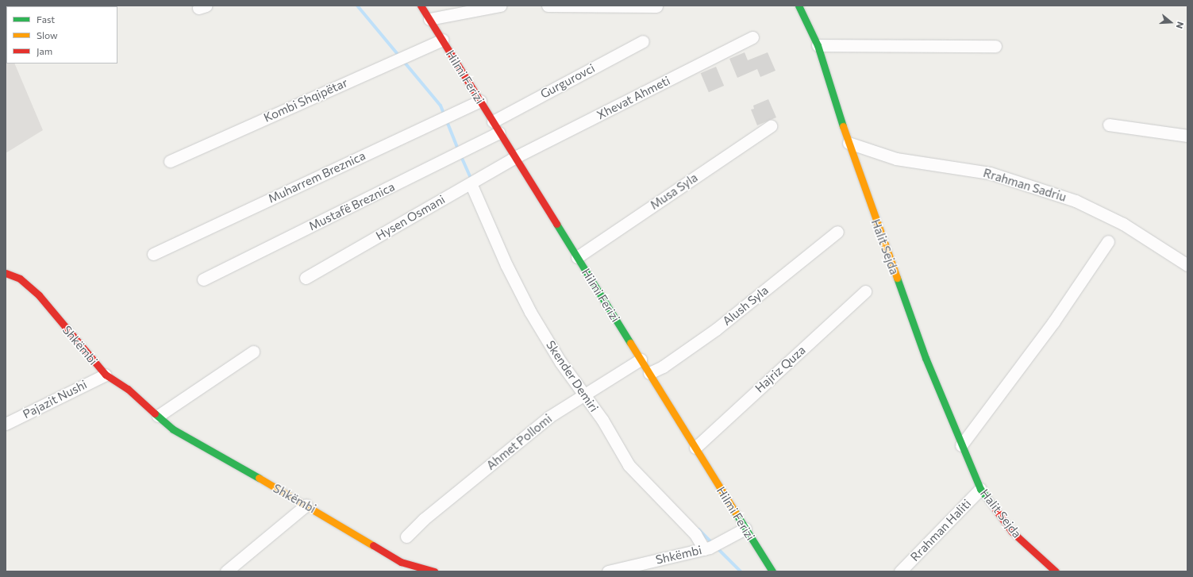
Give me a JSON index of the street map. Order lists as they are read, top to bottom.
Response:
{
  "streets": {
    "street": [
      "Hilmi Ferizi",
      "Gurgurovci",
      "Xhevat Ahmeti",
      "Kombi Shqipëtar",
      "Muharrem Breznica",
      "Rrahman Sadriu",
      "Musa Syla",
      "Mustafë Breznica",
      "Hysen Osmani",
      "Halit Sejda",
      "Alush Syla",
      "Shkëmbi",
      "Hajriz Quza",
      "Skender Demiri",
      "Pajazit Nushi",
      "Ahmet Pollomi",
      "Rrahman Haliti"
    ]
  },
  "crossings": [
    ["Hilmi Ferizi", "Gurgurovci"],
    ["Hilmi Ferizi", "Xhevat Ahmeti"],
    ["Hilmi Ferizi", "Kombi Shqipëtar"],
    ["Hilmi Ferizi", "Muharrem Breznica"],
    ["Hilmi Ferizi", "Musa Syla"],
    ["Hilmi Ferizi", "Mustafë Breznica"],
    ["Hilmi Ferizi", "Hysen Osmani"],
    ["Hilmi Ferizi", "Alush Syla"],
    ["Hilmi Ferizi", "Shkëmbi"],
    ["Hilmi Ferizi", "Hajriz Quza"],
    ["Hilmi Ferizi", "Ahmet Pollomi"],
    ["Xhevat Ahmeti", "Hysen Osmani"],
    ["Rrahman Sadriu", "Halit Sejda"],
    ["Hysen Osmani", "Skender Demiri"],
    ["Halit Sejda", "Rrahman Haliti"],
    ["Shkëmbi", "Skender Demiri"],
    ["Shkëmbi", "Pajazit Nushi"],
    ["Skender Demiri", "Ahmet Pollomi"]
  ],
  "legend": ["Fast", "Slow", "Jam"],
  "north": "right"
}
